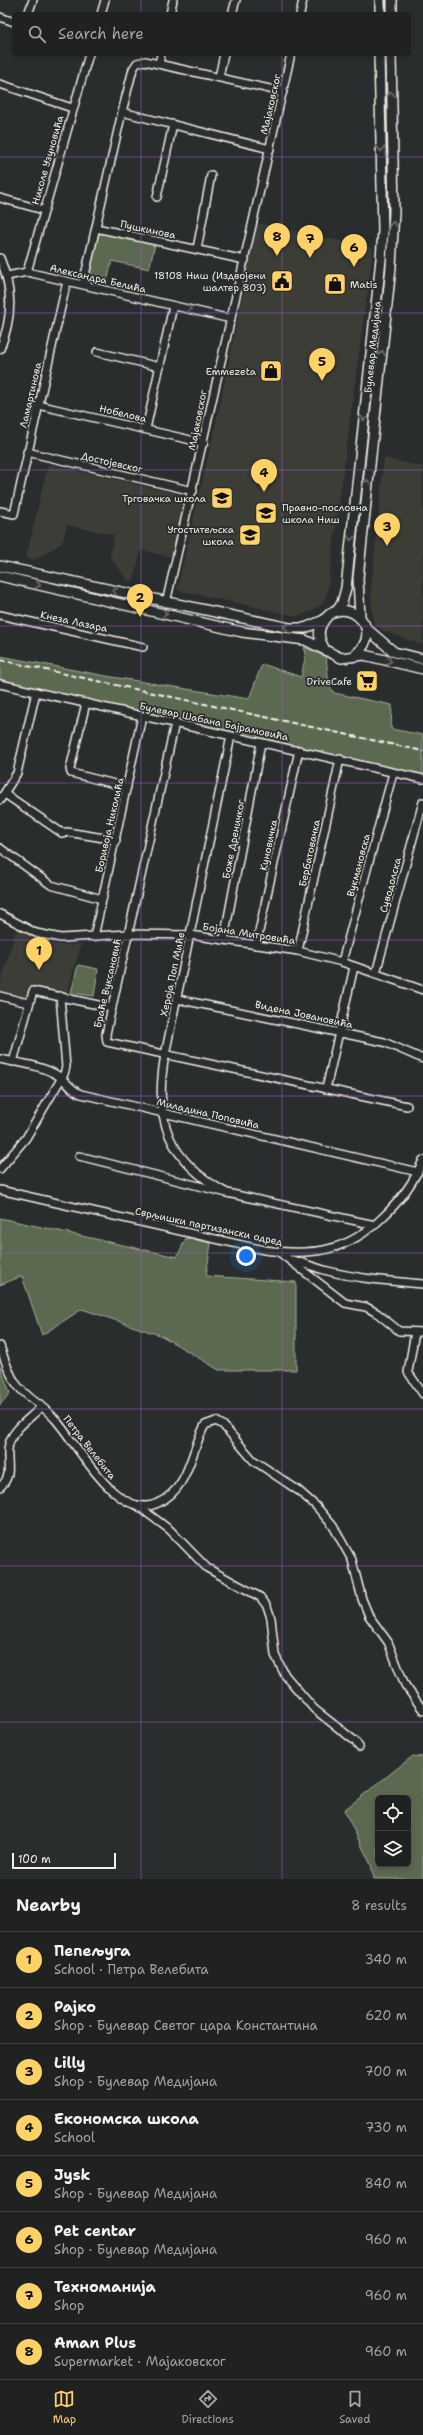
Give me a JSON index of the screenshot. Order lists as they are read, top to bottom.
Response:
{
  "streets": {
    "main road": ["Булевар Медијана"],
    "street": [
      "Мајаковског",
      "Николе Узуновића",
      "Пушкинова",
      "Александра Белића",
      "Ламартинова",
      "Нобелова",
      "Достојевског",
      "Кнеза Лазара",
      "Булевар Шабана Бајрамовића",
      "Боривоја Николића",
      "Боже Дреничког",
      "Куновичка",
      "Бербатовачка",
      "Вукмановска",
      "Суводолска",
      "Бојана Митровића",
      "Хероја Поп Миће",
      "Браће Вуксановић",
      "Видена Јовановића",
      "Миладина Поповића",
      "Сврљишки партизански одред",
      "Петра Велебита"
    ]
  },
  "crossings": [
    ["Мајаковског", "Пушкинова"],
    ["Мајаковског", "Александра Белића"],
    ["Мајаковског", "Нобелова"],
    ["Мајаковског", "Достојевског"],
    ["Николе Узуновића", "Александра Белића"],
    ["Александра Белића", "Ламартинова"],
    ["Ламартинова", "Нобелова"],
    ["Ламартинова", "Достојевског"],
    ["Булевар Шабана Бајрамовића", "Боривоја Николића"],
    ["Булевар Шабана Бајрамовића", "Боже Дреничког"],
    ["Булевар Шабана Бајрамовића", "Куновичка"],
    ["Булевар Шабана Бајрамовића", "Бербатовачка"],
    ["Булевар Шабана Бајрамовића", "Вукмановска"],
    ["Булевар Шабана Бајрамовића", "Хероја Поп Миће"],
    ["Булевар Шабана Бајрамовића", "Браће Вуксановић"],
    ["Боривоја Николића", "Бојана Митровића"],
    ["Боже Дреничког", "Бојана Митровића"],
    ["Куновичка", "Бојана Митровића"],
    ["Бербатовачка", "Бојана Митровића"],
    ["Вукмановска", "Бојана Митровића"],
    ["Суводолска", "Бојана Митровића"],
    ["Бојана Митровића", "Хероја Поп Миће"],
    ["Бојана Митровића", "Браће Вуксановић"],
    ["Хероја Поп Миће", "Браће Вуксановић"],
    ["Хероја Поп Миће", "Видена Јовановића"],
    ["Хероја Поп Миће", "Миладина Поповића"],
    ["Хероја Поп Миће", "Сврљишки партизански одред"],
    ["Миладина Поповића", "Сврљишки партизански одред"]
  ],
  "places": {
    "public building": ["18108 Ниш (Издвојени шалтер 803)"],
    "shop": ["Matis", "Emmezeta"],
    "school or university": ["Трговачка школа", "Правно-пословна школа Ниш", "Угоститељска школа"],
    "supermarket": ["DriveCafe"]
  },
  "scale_bar": "100 m",
  "page": {
    "search": "Search here",
    "pins": [
      "8",
      "7",
      "6",
      "5",
      "4",
      "3",
      "2",
      "1"
    ],
    "scale": "100 m",
    "heading": ["Nearby", "8 results"],
    "list": [
      {
        "mark": "1",
        "name": "Пепељуга",
        "note": "School · Петра Велебита",
        "value": "340 m"
      },
      {
        "mark": "2",
        "name": "Рајко",
        "note": "Shop · Булевар Светог цара Константина",
        "value": "620 m"
      },
      {
        "mark": "3",
        "name": "Lilly",
        "note": "Shop · Булевар Медијана",
        "value": "700 m"
      },
      {
        "mark": "4",
        "name": "Економска школа",
        "note": "School",
        "value": "730 m"
      },
      {
        "mark": "5",
        "name": "Jysk",
        "note": "Shop · Булевар Медијана",
        "value": "840 m"
      },
      {
        "mark": "6",
        "name": "Pet centar",
        "note": "Shop · Булевар Медијана",
        "value": "960 m"
      },
      {
        "mark": "7",
        "name": "Техноманија",
        "note": "Shop",
        "value": "960 m"
      },
      {
        "mark": "8",
        "name": "Aman Plus",
        "note": "Supermarket · Мајаковског",
        "value": "960 m"
      }
    ],
    "nav": ["Map", "Directions", "Saved"]
  }
}
